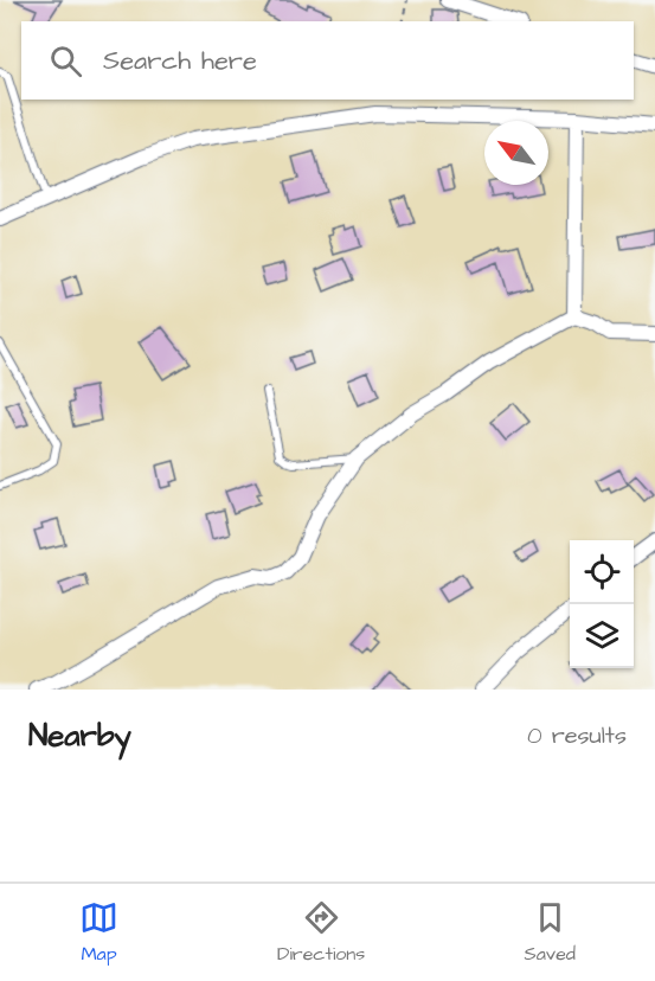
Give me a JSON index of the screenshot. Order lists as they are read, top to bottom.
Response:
{
  "north": "top left",
  "page": {
    "search": "Search here",
    "heading": ["Nearby", "0 results"],
    "nav": ["Map", "Directions", "Saved"]
  }
}
